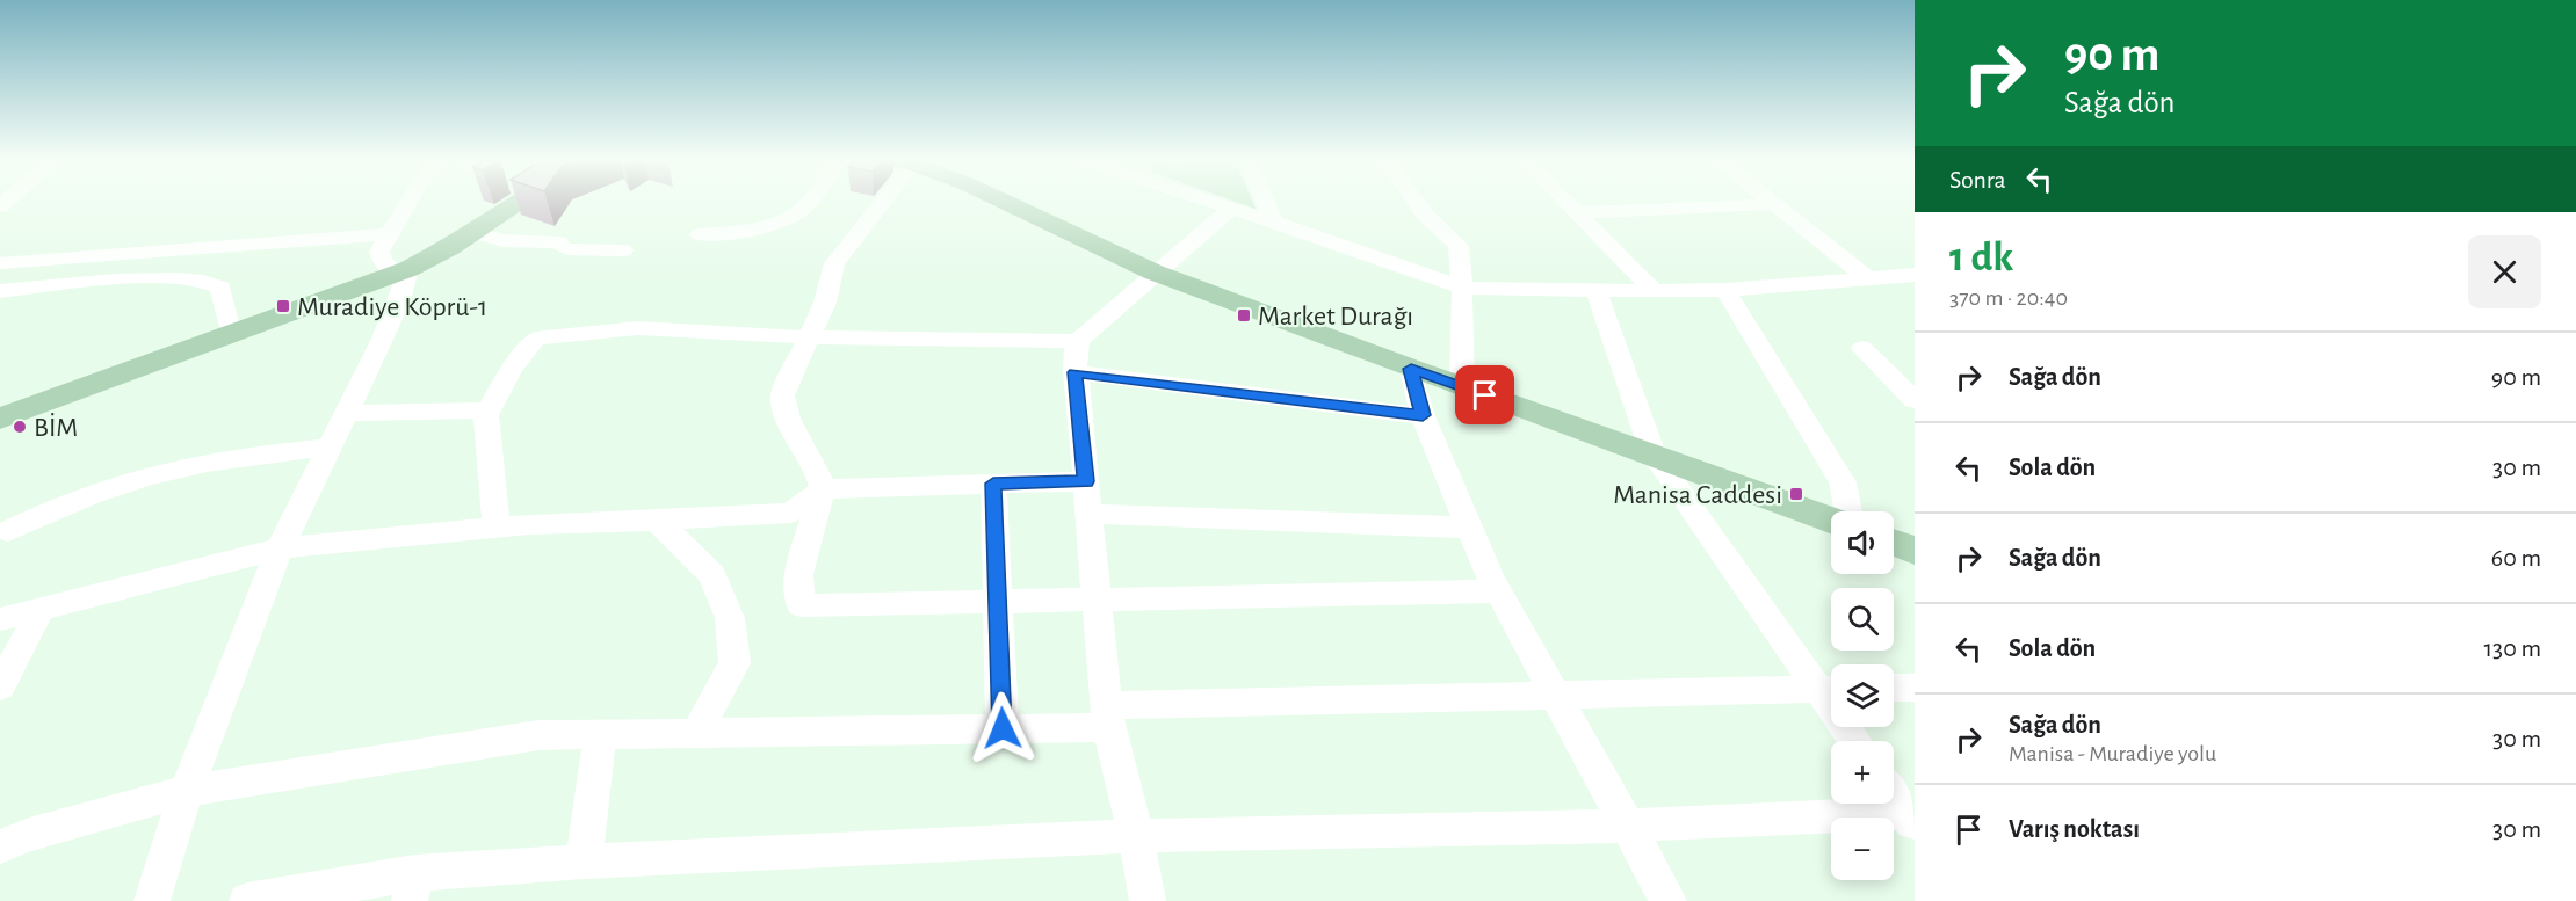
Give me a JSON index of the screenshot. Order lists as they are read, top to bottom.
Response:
{
  "places": {
    "transit": ["Muradiye Köprü-1", "Market Durağı", "Manisa Caddesi"],
    "other": ["BİM"]
  },
  "page": {
    "turn": ["90 m", "Sağa dön"],
    "then": "Sonra",
    "heading": ["1 dk", "370 m · 20:40"],
    "list": [
      {
        "name": "Sağa dön",
        "value": "90 m"
      },
      {
        "name": "Sola dön",
        "value": "30 m"
      },
      {
        "name": "Sağa dön",
        "value": "60 m"
      },
      {
        "name": "Sola dön",
        "value": "130 m"
      },
      {
        "name": "Sağa dön",
        "note": "Manisa - Muradiye yolu",
        "value": "30 m"
      },
      {
        "name": "Varış noktası",
        "value": "30 m"
      }
    ],
    "map_buttons": ["+", "−"]
  }
}
